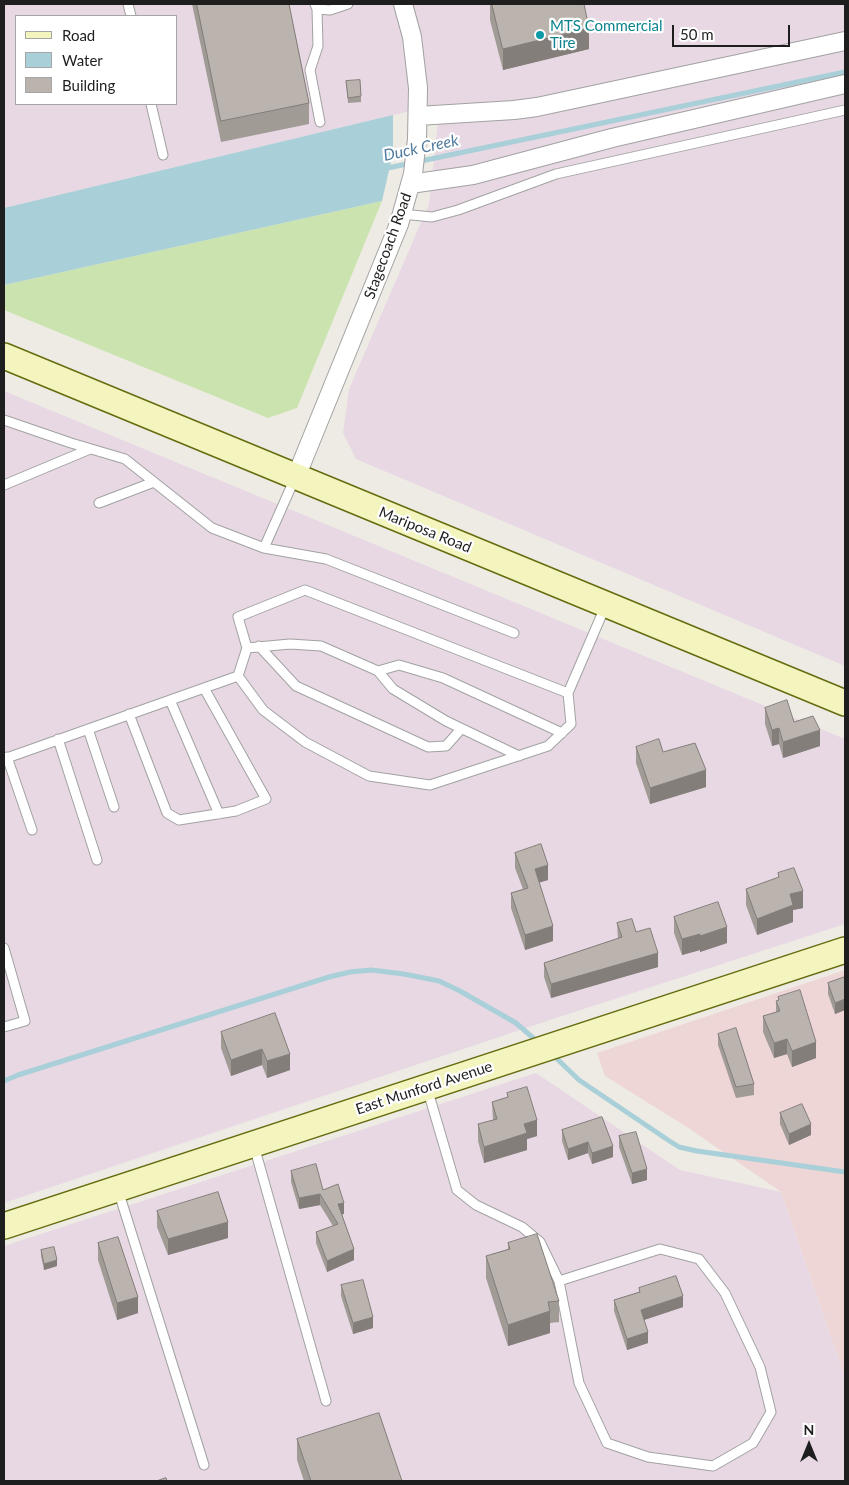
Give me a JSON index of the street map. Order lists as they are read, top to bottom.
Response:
{
  "streets": {
    "main road": ["Mariposa Road", "East Munford Avenue"],
    "street": ["Stagecoach Road"]
  },
  "crossings": [
    ["Stagecoach Road", "Mariposa Road"]
  ],
  "water": ["Duck Creek"],
  "places": ["MTS Commercial Tire"],
  "legend": ["Road", "Water", "Building"],
  "scale_bar": "50 m",
  "north": "top"
}
